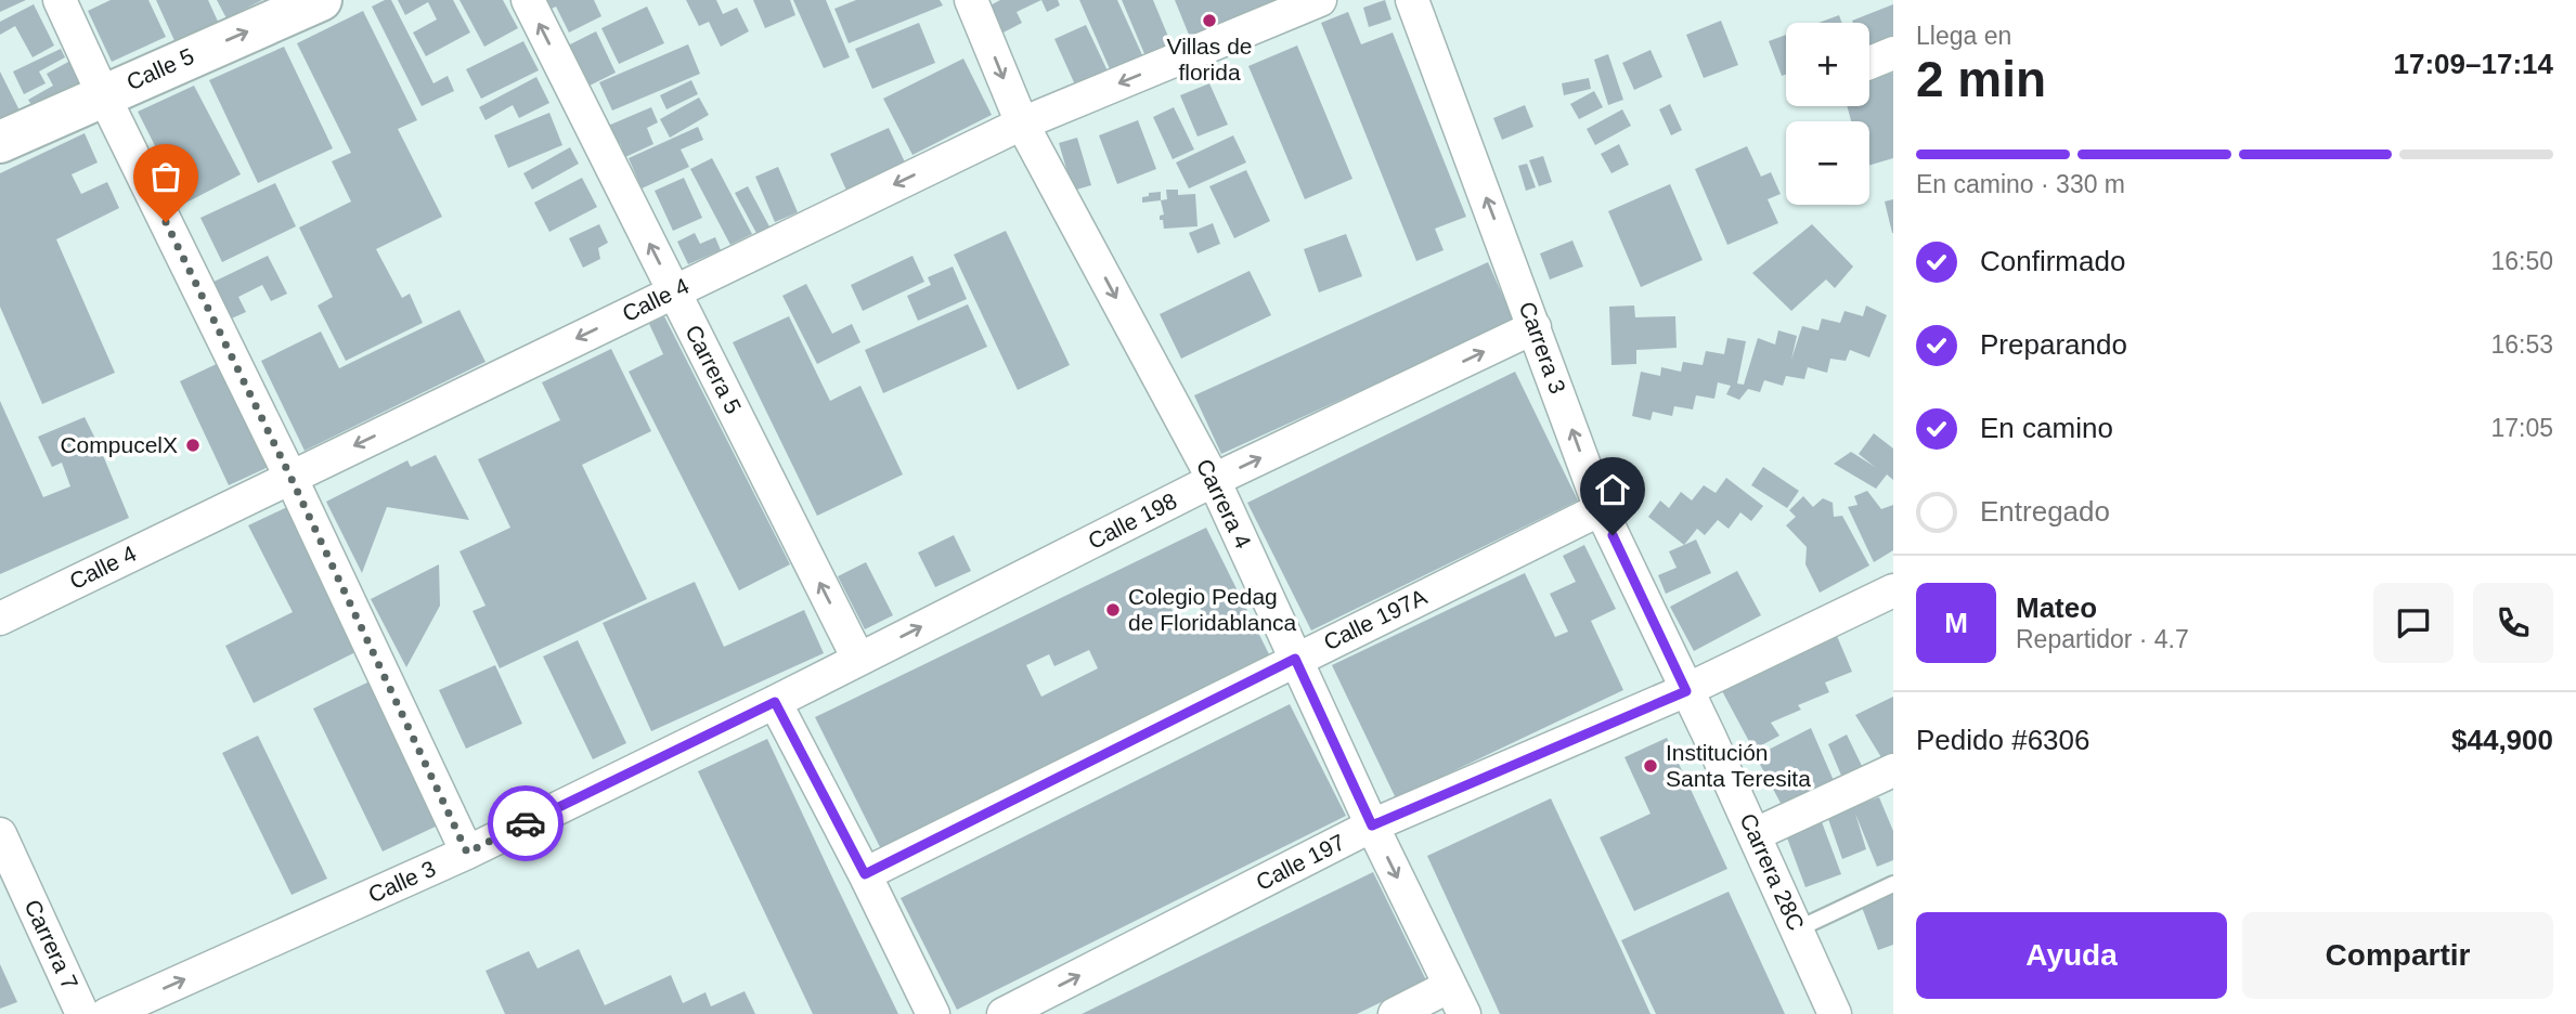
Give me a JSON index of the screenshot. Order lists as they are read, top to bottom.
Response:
{
  "streets": {
    "main road": ["Calle 5"],
    "street": [
      "Calle 4",
      "Carrera 3",
      "Carrera 5",
      "Carrera 4",
      "Calle 198",
      "Calle 197A",
      "Calle 197",
      "Carrera 28C",
      "Calle 3",
      "Carrera 7"
    ]
  },
  "crossings": [
    ["Calle 4", "Carrera 5"],
    ["Calle 4", "Carrera 4"],
    ["Carrera 3", "Calle 198"],
    ["Carrera 3", "Calle 197A"],
    ["Carrera 3", "Calle 197"],
    ["Carrera 3", "Carrera 28C"],
    ["Carrera 5", "Calle 198"],
    ["Carrera 4", "Calle 198"],
    ["Carrera 4", "Calle 197A"],
    ["Carrera 4", "Calle 197"],
    ["Calle 198", "Calle 3"],
    ["Calle 197", "Carrera 28C"]
  ],
  "one_way": [
    "Calle 5",
    "Calle 4",
    "Carrera 3",
    "Carrera 5",
    "Carrera 4",
    "Calle 198",
    "Calle 197",
    "Calle 3"
  ],
  "places": [
    "Villas de florida",
    "CompucelX",
    "Colegio Pedag de Floridablanca",
    "Institución Santa Teresita"
  ],
  "page": {
    "heading": ["2 min", "Llega en", "17:09–17:14"],
    "panel": [
      "Mateo",
      "Repartidor · 4.7",
      "Pedido #6306",
      "$44,900"
    ],
    "map_buttons": ["+", "−"],
    "bar": "En camino · 330 m",
    "list": [
      ["Confirmado", "16:50"],
      ["Preparando", "16:53"],
      ["En camino", "17:05"],
      "Entregado"
    ],
    "round": "M",
    "buttons": ["Ayuda", "Compartir"]
  }
}
